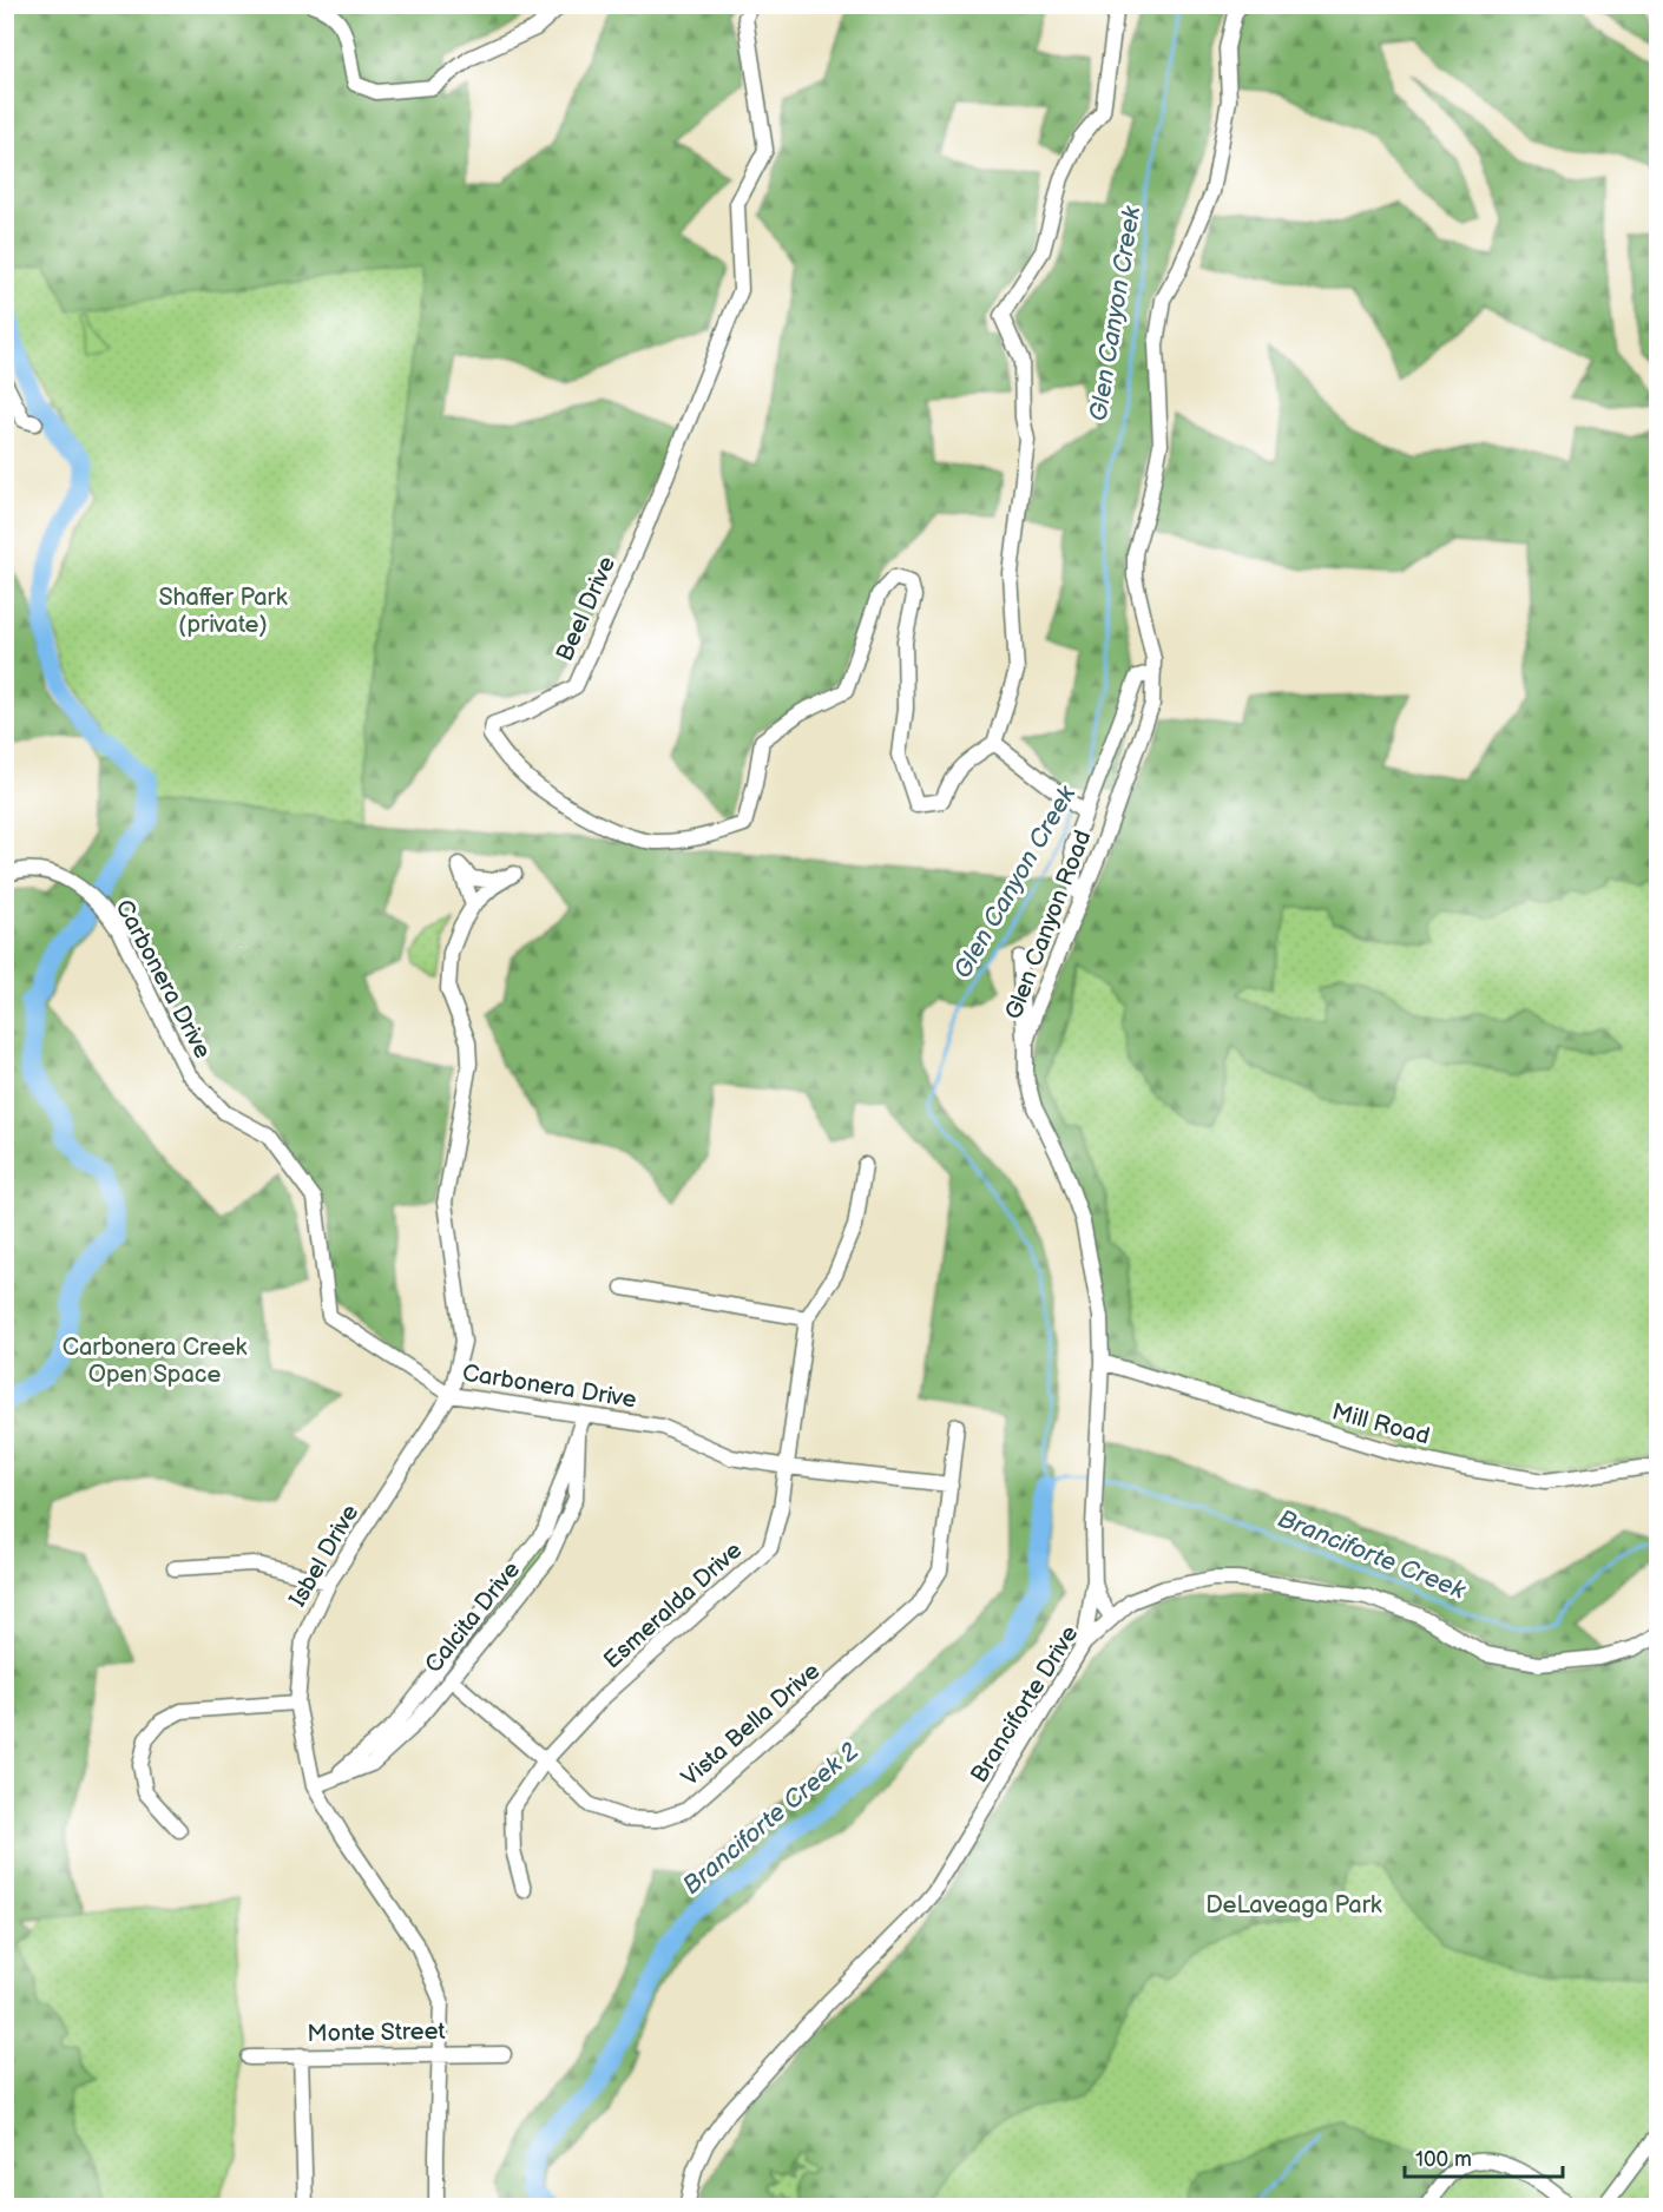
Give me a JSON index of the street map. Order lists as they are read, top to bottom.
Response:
{
  "streets": {
    "street": [
      "Beel Drive",
      "Glen Canyon Road",
      "Carbonera Drive",
      "Mill Road",
      "Isbel Drive",
      "Esmeralda Drive",
      "Calcita Drive",
      "Branciforte Drive",
      "Vista Bella Drive",
      "Monte Street"
    ]
  },
  "crossings": [
    ["Glen Canyon Road", "Mill Road"],
    ["Glen Canyon Road", "Branciforte Drive"],
    ["Carbonera Drive", "Isbel Drive"],
    ["Carbonera Drive", "Esmeralda Drive"],
    ["Carbonera Drive", "Calcita Drive"],
    ["Carbonera Drive", "Vista Bella Drive"],
    ["Isbel Drive", "Calcita Drive"],
    ["Isbel Drive", "Monte Street"],
    ["Esmeralda Drive", "Vista Bella Drive"],
    ["Calcita Drive", "Vista Bella Drive"]
  ],
  "water": ["Glen Canyon Creek", "Branciforte Creek", "Branciforte Creek 2"],
  "parks": ["Shaffer Park (private)", "Carbonera Creek Open Space", "DeLaveaga Park"],
  "scale_bar": "100 m"
}
